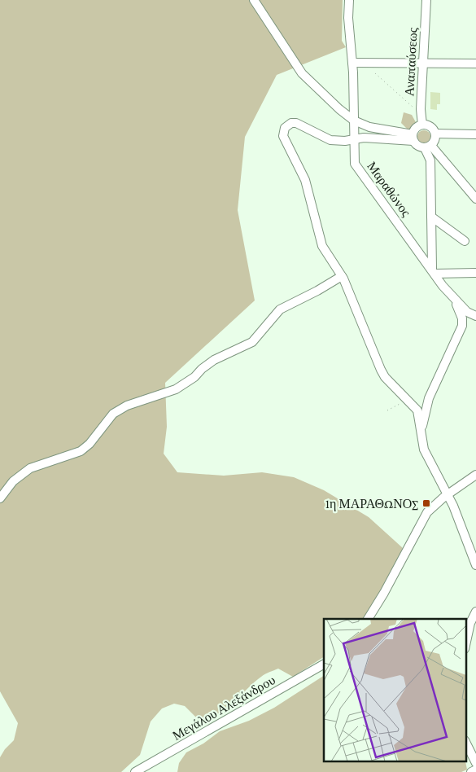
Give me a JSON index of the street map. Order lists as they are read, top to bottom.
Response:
{
  "streets": {
    "street": ["Αναπαύσεως", "Μαραθώνος", "Μεγάλου Αλεξάνδρου"]
  },
  "places": {
    "transit": ["1η ΜΑΡΑΘΩΝΟΣ"]
  }
}
